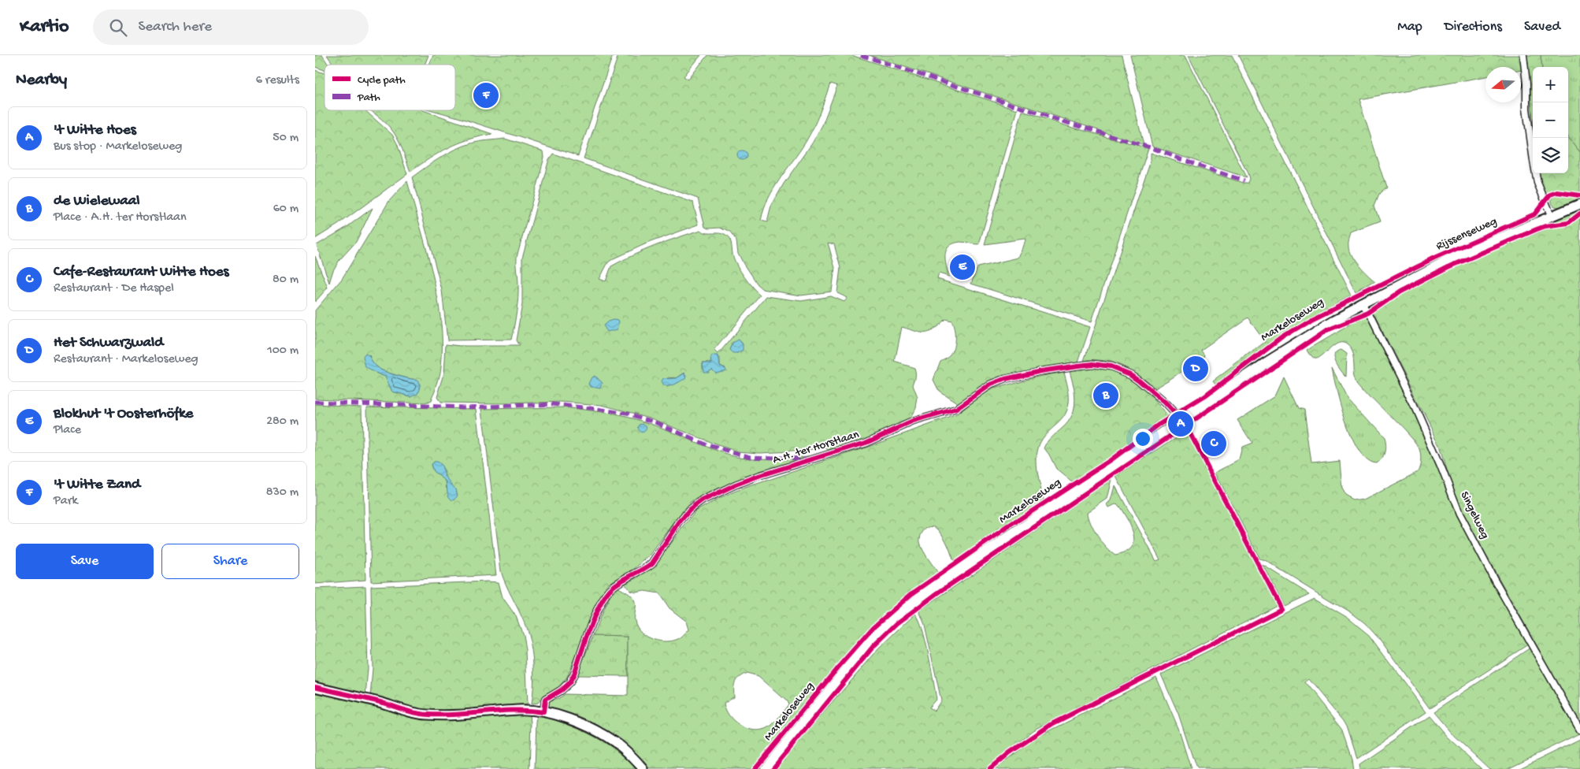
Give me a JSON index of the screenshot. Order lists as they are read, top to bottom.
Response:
{
  "streets": {
    "main road": ["Rijssenseweg", "Markeloseweg"],
    "street": ["A.H. ter Horstlaan", "Singelweg"]
  },
  "crossings": [
    ["Rijssenseweg", "Markeloseweg"],
    ["Rijssenseweg", "Singelweg"],
    ["Markeloseweg", "A.H. ter Horstlaan"],
    ["Markeloseweg", "Singelweg"]
  ],
  "legend": ["Cycle path", "Path"],
  "north": "left",
  "page": {
    "header": "Kartio",
    "search": "Search here",
    "nav": ["Map", "Directions", "Saved"],
    "heading": ["Nearby", "6 results"],
    "map_buttons": ["+", "−"],
    "pins": [
      "F",
      "E",
      "D",
      "B",
      "A",
      "C"
    ],
    "list": [
      {
        "mark": "A",
        "name": "'t Witte Hoes",
        "note": "Bus stop · Markeloseweg",
        "value": "50 m"
      },
      {
        "mark": "B",
        "name": "de Wielewaal",
        "note": "Place · A.H. ter Horstlaan",
        "value": "60 m"
      },
      {
        "mark": "C",
        "name": "Cafe-Restaurant Witte Hoes",
        "note": "Restaurant · De Haspel",
        "value": "80 m"
      },
      {
        "mark": "D",
        "name": "Het Schwarzwald",
        "note": "Restaurant · Markeloseweg",
        "value": "100 m"
      },
      {
        "mark": "E",
        "name": "Blokhut 't Oosterhöfke",
        "note": "Place",
        "value": "280 m"
      },
      {
        "mark": "F",
        "name": "'t Witte Zand",
        "note": "Park",
        "value": "830 m"
      }
    ],
    "buttons": ["Save", "Share"]
  }
}
